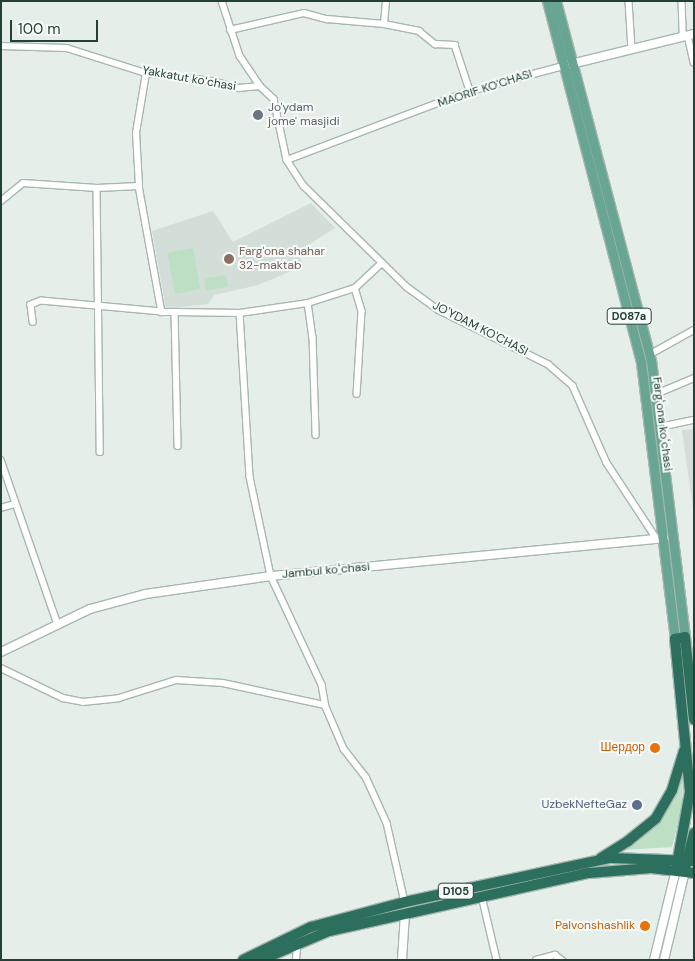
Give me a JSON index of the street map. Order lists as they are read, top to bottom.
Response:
{
  "streets": {
    "highway": ["Fargʻona koʻchasi", "D105"],
    "main road": ["D087a"],
    "street": [
      "Yakkatut koʻchasi",
      "MAORIF KO'CHASI",
      "JO'YDAM KO'CHASI",
      "Jambul koʻchasi"
    ]
  },
  "crossings": [
    ["Yakkatut koʻchasi", "JO'YDAM KO'CHASI"],
    ["MAORIF KO'CHASI", "JO'YDAM KO'CHASI"],
    ["MAORIF KO'CHASI", "Fargʻona koʻchasi"],
    ["JO'YDAM KO'CHASI", "Fargʻona koʻchasi"],
    ["JO'YDAM KO'CHASI", "Jambul koʻchasi"],
    ["Fargʻona koʻchasi", "Jambul koʻchasi"],
    ["Fargʻona koʻchasi", "D105"]
  ],
  "places": [
    "Jo'ydam jome' masjidi",
    "Farg'ona shahar 32-maktab",
    "Шердор",
    "UzbekNefteGaz",
    "Palvonshashlik"
  ],
  "scale_bar": "100 m"
}
